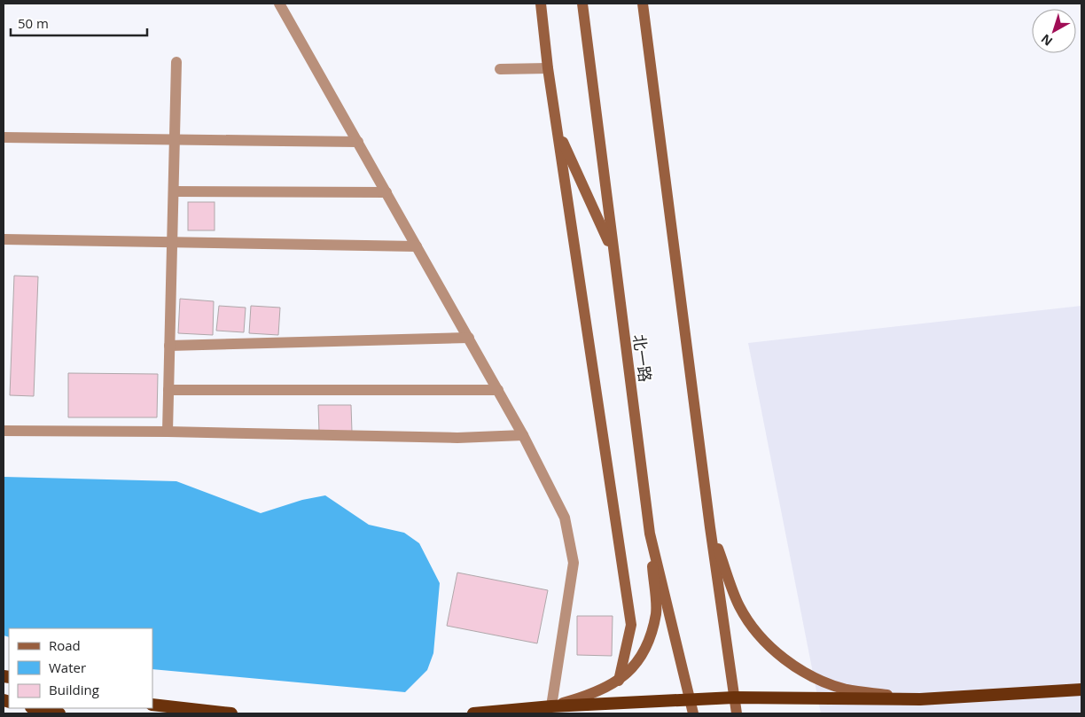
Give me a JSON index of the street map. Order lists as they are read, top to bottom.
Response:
{
  "streets": {
    "main road": ["北一路"]
  },
  "legend": ["Road", "Water", "Building"],
  "scale_bar": "50 m",
  "north": "bottom left"
}
